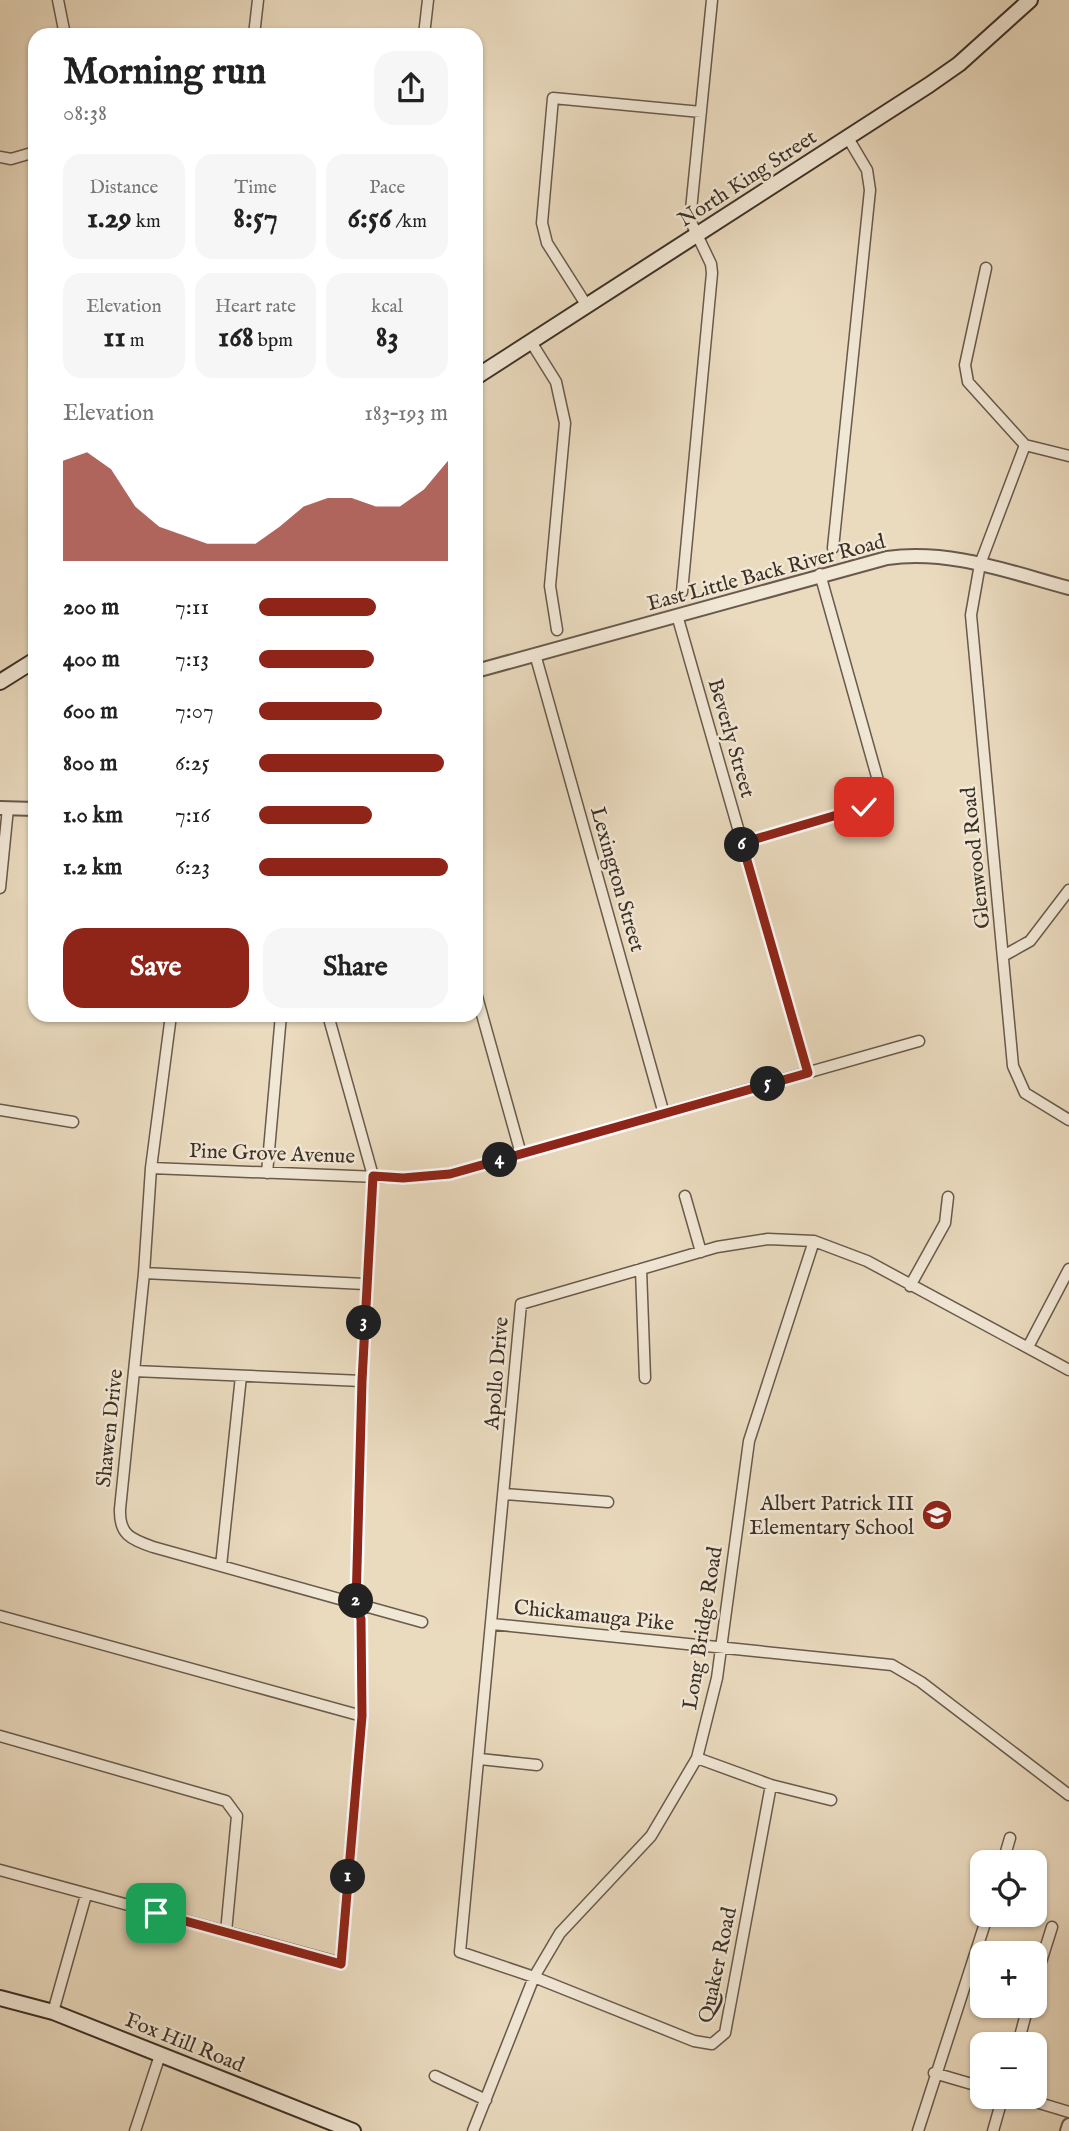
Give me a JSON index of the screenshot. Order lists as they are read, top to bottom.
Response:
{
  "streets": {
    "main road": ["North King Street", "Fox Hill Road"],
    "street": [
      "East Little Back River Road",
      "Beverly Street",
      "Glenwood Road",
      "Lexington Street",
      "Pine Grove Avenue",
      "Apollo Drive",
      "Shawen Drive",
      "Chickamauga Pike",
      "Long Bridge Road",
      "Quaker Road"
    ]
  },
  "crossings": [
    ["East Little Back River Road", "Beverly Street"],
    ["East Little Back River Road", "Glenwood Road"],
    ["East Little Back River Road", "Lexington Street"],
    ["Beverly Street", "Pine Grove Avenue"],
    ["Lexington Street", "Pine Grove Avenue"],
    ["Pine Grove Avenue", "Shawen Drive"],
    ["Apollo Drive", "Chickamauga Pike"],
    ["Apollo Drive", "Long Bridge Road"],
    ["Apollo Drive", "Quaker Road"],
    ["Chickamauga Pike", "Long Bridge Road"],
    ["Long Bridge Road", "Quaker Road"]
  ],
  "places": {
    "school or university": ["Albert Patrick III Elementary School"]
  },
  "page": {
    "heading": ["Morning run", "08:38"],
    "stats": [
      ["Distance", "1.29 km"],
      ["Time", "8:57"],
      ["Pace", "6:56 /km"],
      ["Elevation", "11 m"],
      ["Heart rate", "168 bpm"],
      ["kcal", "83"]
    ],
    "chart": ["Elevation", "183–193 m"],
    "list": [
      {
        "name": "200 m",
        "note": "7:11"
      },
      {
        "name": "400 m",
        "note": "7:13"
      },
      {
        "name": "600 m",
        "note": "7:07"
      },
      {
        "name": "800 m",
        "note": "6:25"
      },
      {
        "name": "1.0 km",
        "note": "7:16"
      },
      {
        "name": "1.2 km",
        "note": "6:23"
      }
    ],
    "pins": [
      "6",
      "5",
      "4",
      "3",
      "2",
      "1"
    ],
    "buttons": ["Save", "Share"],
    "map_buttons": ["+", "−"]
  }
}
